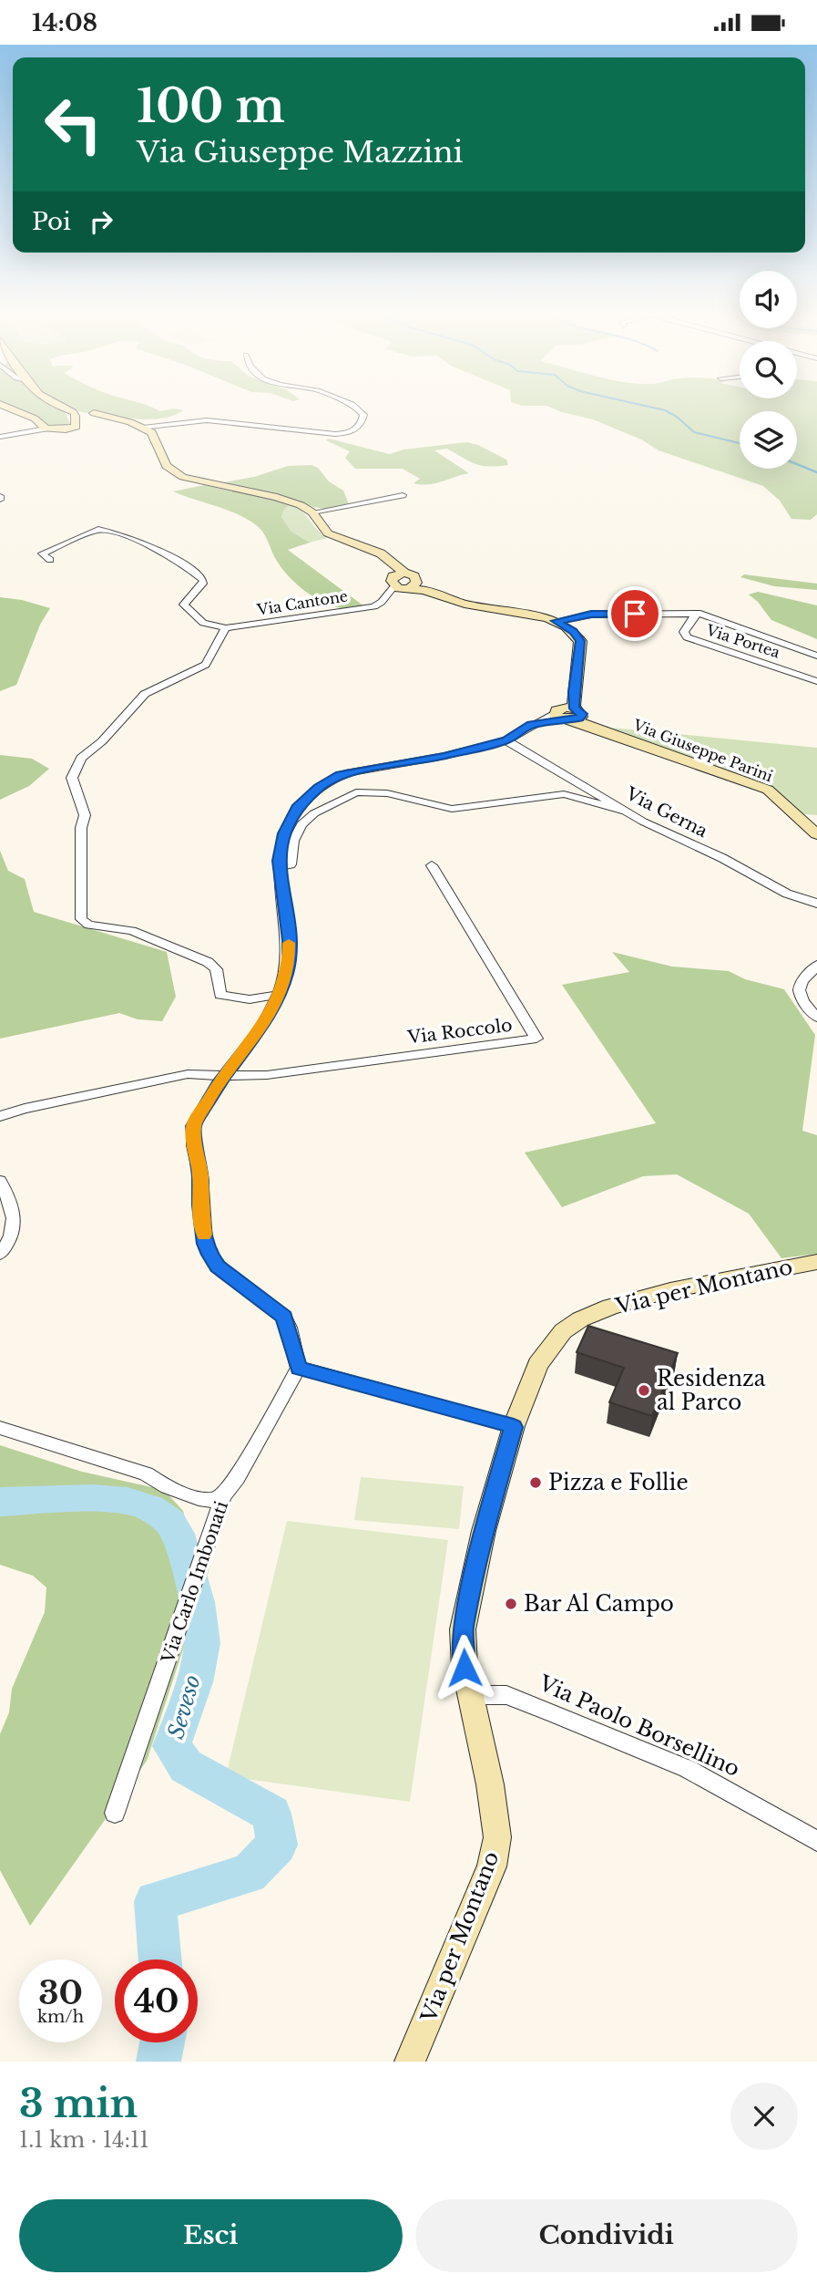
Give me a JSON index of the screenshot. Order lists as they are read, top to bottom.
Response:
{
  "streets": {
    "street": [
      "Via Cantone",
      "Via Portea",
      "Via Giuseppe Parini",
      "Via Gerna",
      "Via Roccolo",
      "Via per Montano",
      "Via Carlo Imbonati",
      "Via Paolo Borsellino"
    ]
  },
  "crossings": [
    ["Via per Montano", "Via Paolo Borsellino"]
  ],
  "water": ["Seveso"],
  "places": ["Residenza al Parco", "Pizza e Follie", "Bar Al Campo"],
  "page": {
    "status": "14:08",
    "turn": ["100 m", "Via Giuseppe Mazzini"],
    "then": "Poi",
    "speed": "30 km/h",
    "limit": "40",
    "heading": ["3 min", "1.1 km · 14:11"],
    "buttons": ["Esci", "Condividi"]
  }
}
